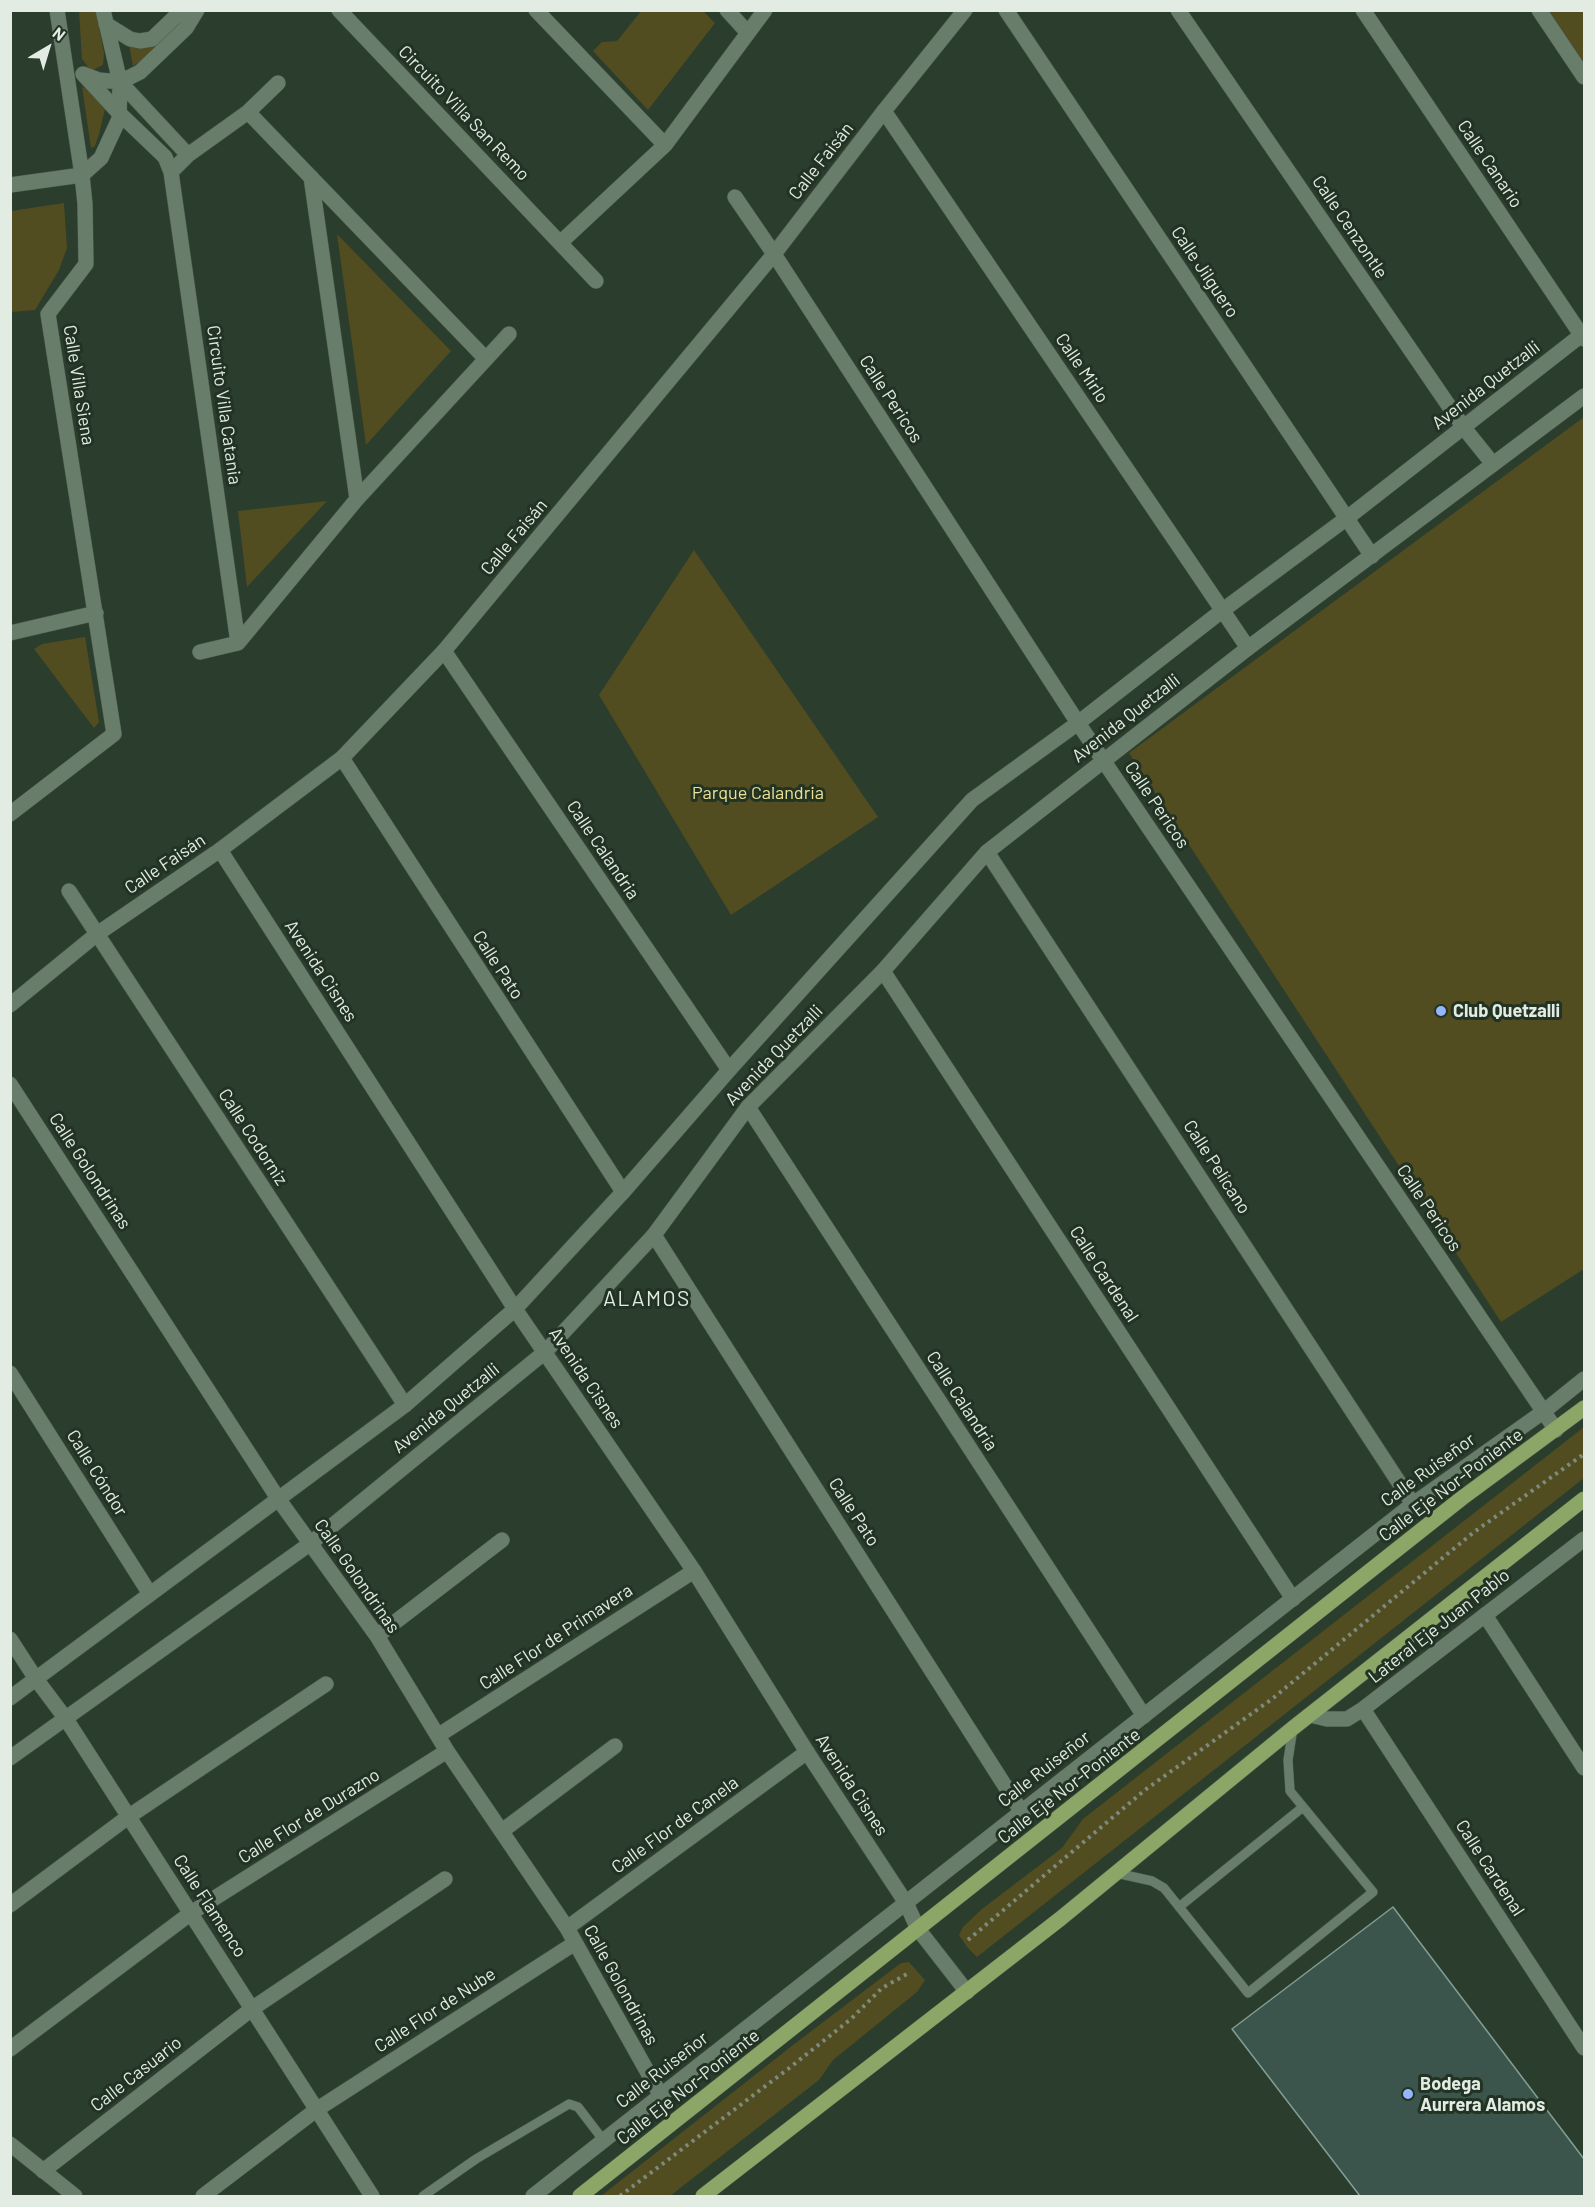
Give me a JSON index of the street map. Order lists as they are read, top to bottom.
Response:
{
  "streets": {
    "main road": ["Calle Eje Nor-Poniente"],
    "street": [
      "Circuito Villa San Remo",
      "Calle Faisán",
      "Calle Canario",
      "Calle Cenzontle",
      "Calle Jilguero",
      "Calle Mirlo",
      "Calle Villa Siena",
      "Avenida Quetzalli",
      "Calle Pericos",
      "Circuito Villa Catania",
      "Calle Calandria",
      "Calle Pato",
      "Avenida Cisnes",
      "Calle Codorniz",
      "Calle Pelícano",
      "Calle Golondrinas",
      "Calle Cardenal",
      "Calle Ruiseñor",
      "Calle Cóndor",
      "Lateral Eje Juan Pablo",
      "Calle Flor de Primavera",
      "Calle Flor de Durazno",
      "Calle Flor de Canela",
      "Calle Flamenco",
      "Calle Flor de Nube",
      "Calle Casuario"
    ]
  },
  "crossings": [
    ["Calle Faisán", "Calle Mirlo"],
    ["Calle Faisán", "Calle Pericos"],
    ["Calle Faisán", "Calle Calandria"],
    ["Calle Faisán", "Calle Pato"],
    ["Calle Faisán", "Avenida Cisnes"],
    ["Calle Faisán", "Calle Codorniz"],
    ["Calle Canario", "Avenida Quetzalli"],
    ["Calle Cenzontle", "Avenida Quetzalli"],
    ["Calle Jilguero", "Avenida Quetzalli"],
    ["Calle Mirlo", "Avenida Quetzalli"],
    ["Avenida Quetzalli", "Calle Pericos"],
    ["Avenida Quetzalli", "Calle Calandria"],
    ["Avenida Quetzalli", "Calle Pato"],
    ["Avenida Quetzalli", "Avenida Cisnes"],
    ["Avenida Quetzalli", "Calle Codorniz"],
    ["Avenida Quetzalli", "Calle Pelícano"],
    ["Avenida Quetzalli", "Calle Golondrinas"],
    ["Avenida Quetzalli", "Calle Cardenal"],
    ["Avenida Quetzalli", "Calle Cóndor"],
    ["Avenida Quetzalli", "Calle Flamenco"],
    ["Calle Pericos", "Calle Ruiseñor"],
    ["Calle Pericos", "Calle Eje Nor-Poniente"],
    ["Calle Calandria", "Calle Ruiseñor"],
    ["Calle Pato", "Calle Ruiseñor"],
    ["Avenida Cisnes", "Calle Ruiseñor"],
    ["Avenida Cisnes", "Calle Eje Nor-Poniente"],
    ["Avenida Cisnes", "Calle Flor de Primavera"],
    ["Avenida Cisnes", "Calle Flor de Canela"],
    ["Calle Pelícano", "Calle Ruiseñor"],
    ["Calle Golondrinas", "Calle Ruiseñor"],
    ["Calle Golondrinas", "Calle Flor de Primavera"],
    ["Calle Golondrinas", "Calle Flor de Durazno"],
    ["Calle Golondrinas", "Calle Flor de Canela"],
    ["Calle Golondrinas", "Calle Flor de Nube"],
    ["Calle Cardenal", "Calle Ruiseñor"],
    ["Calle Cardenal", "Lateral Eje Juan Pablo"],
    ["Calle Flor de Durazno", "Calle Flamenco"],
    ["Calle Flamenco", "Calle Flor de Nube"],
    ["Calle Flamenco", "Calle Casuario"]
  ],
  "districts": ["ALAMOS"],
  "parks": ["Parque Calandria"],
  "places": ["Club Quetzalli", "Bodega Aurrera Alamos"],
  "north": "top right"
}
